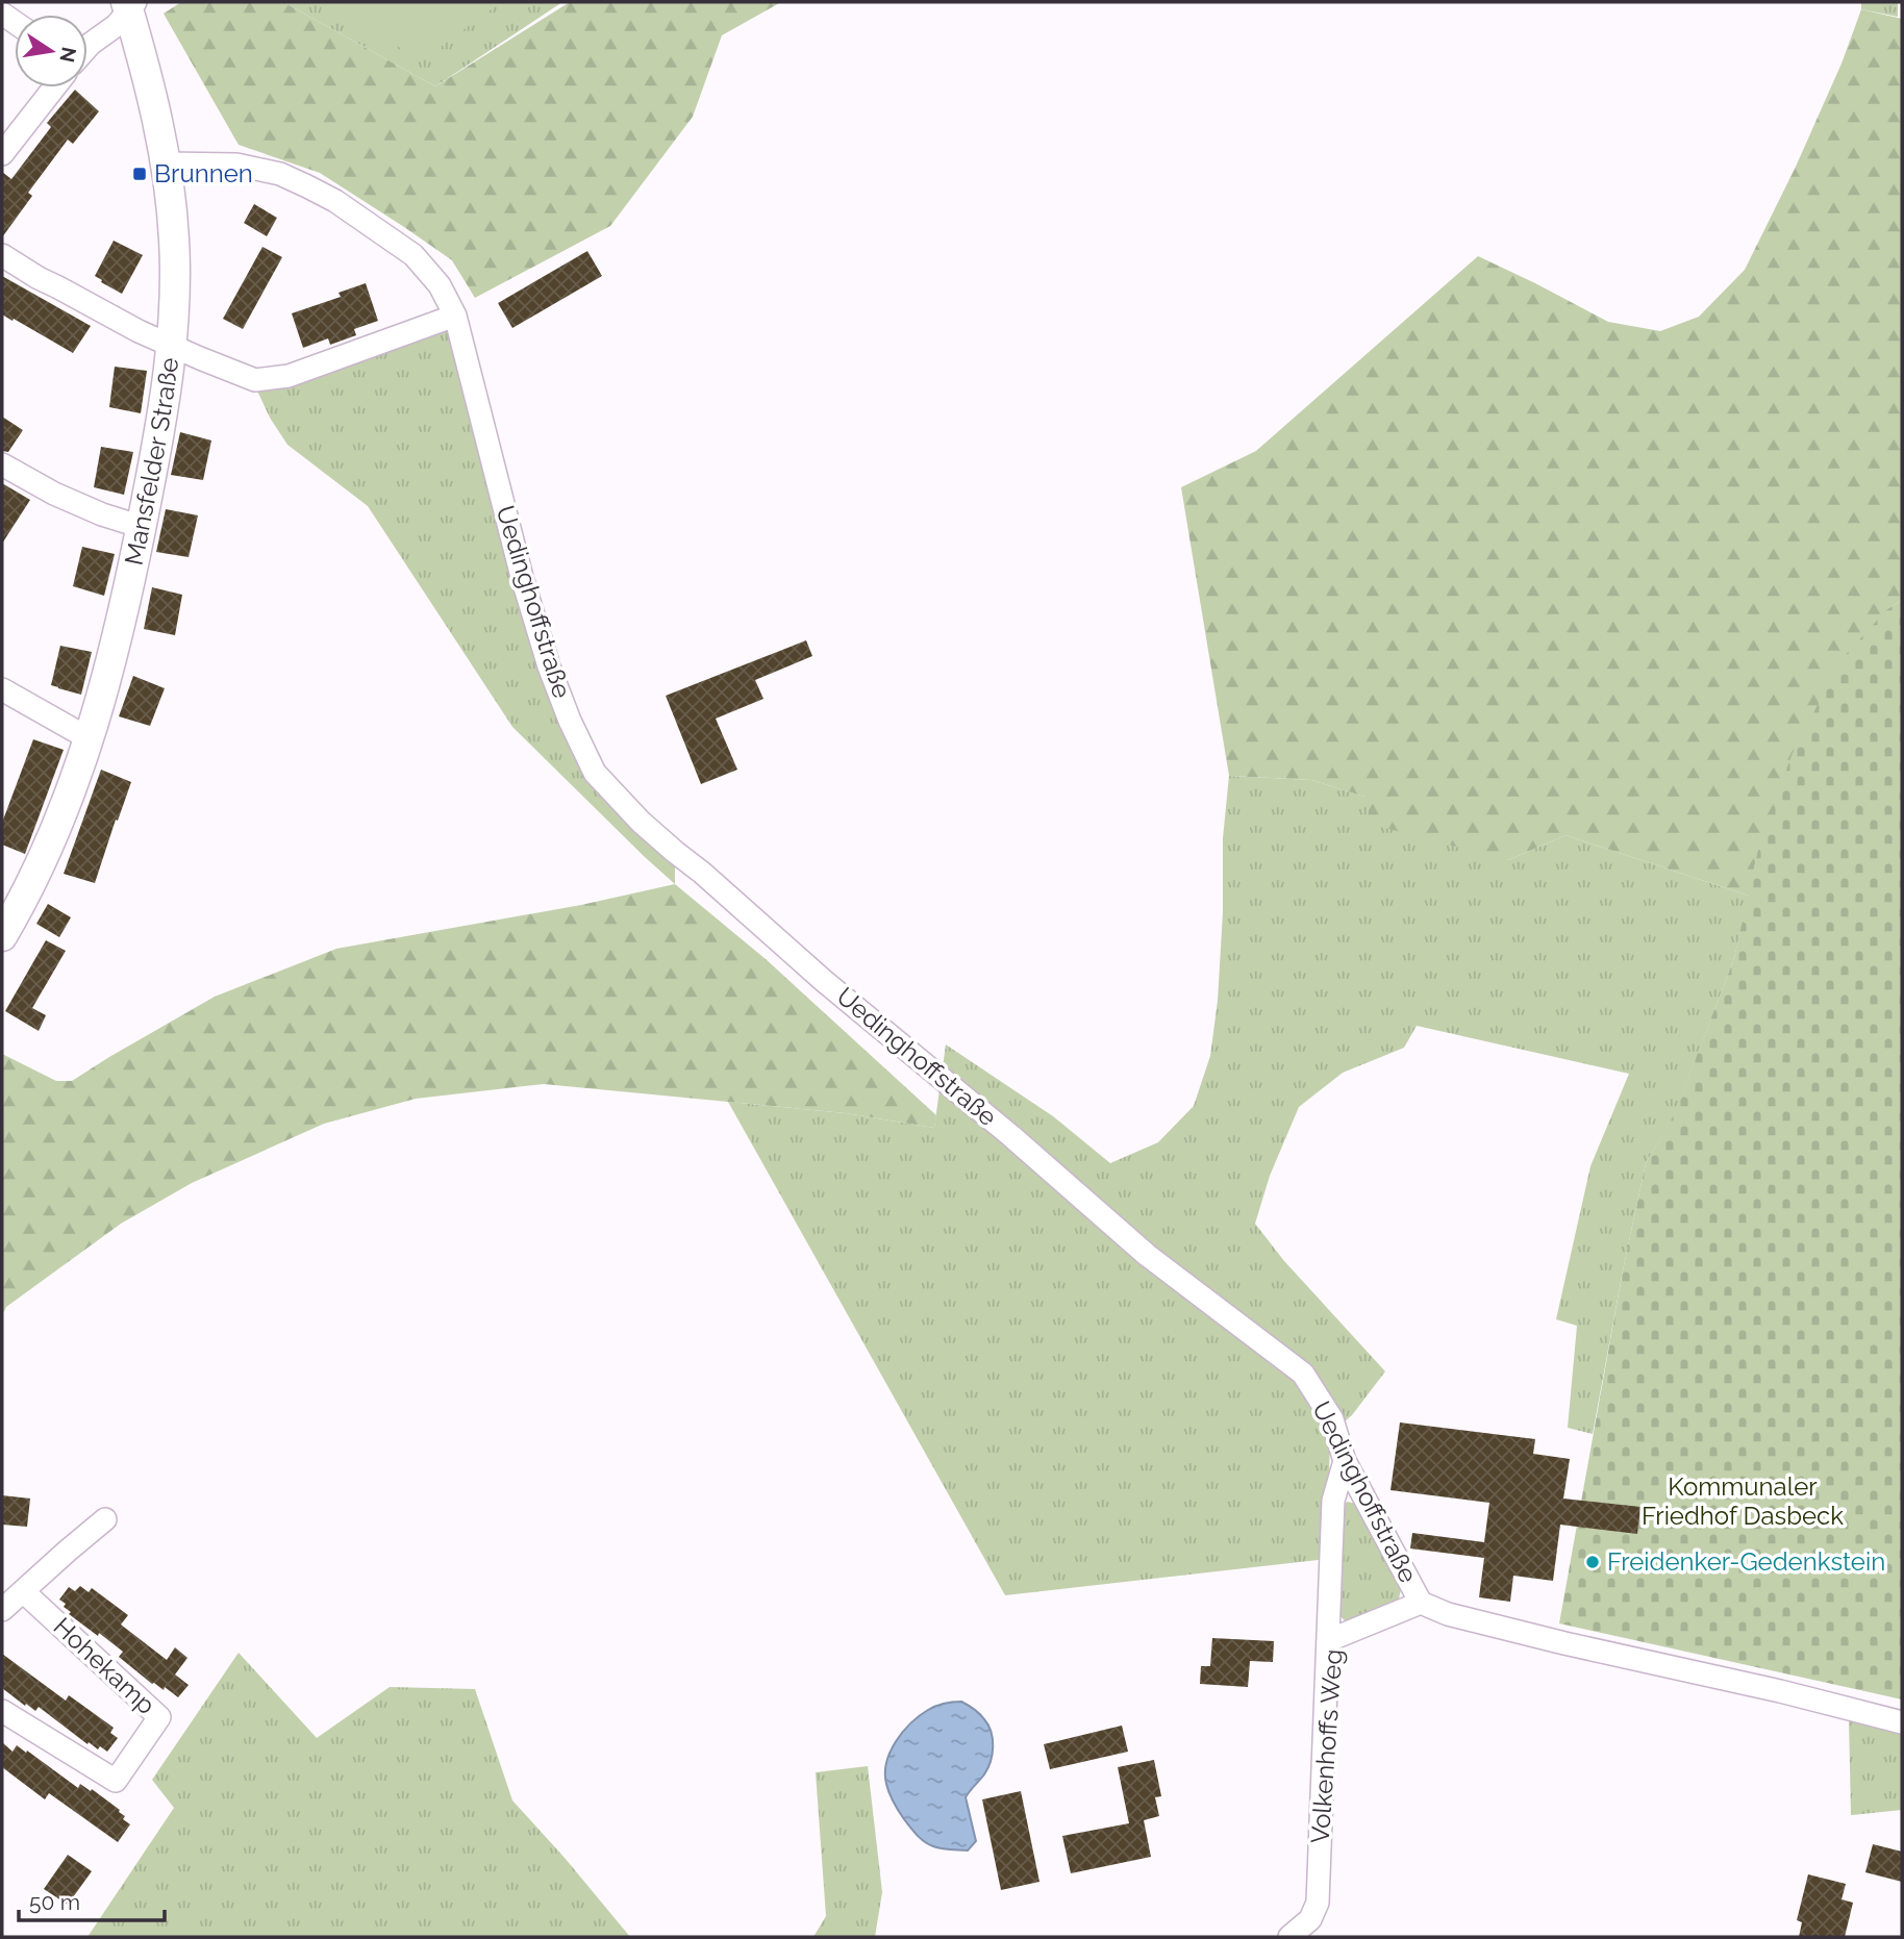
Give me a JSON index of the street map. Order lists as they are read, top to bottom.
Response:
{
  "streets": {
    "street": [
      "Mansfelder Straße",
      "Uedinghoffstraße",
      "Hohekamp",
      "Volkenhoffs Weg"
    ]
  },
  "crossings": [
    ["Mansfelder Straße", "Uedinghoffstraße"],
    ["Uedinghoffstraße", "Volkenhoffs Weg"]
  ],
  "parks": ["Kommunaler Friedhof Dasbeck"],
  "places": {
    "transit": ["Brunnen"],
    "other": ["Freidenker-Gedenkstein"]
  },
  "scale_bar": "50 m",
  "north": "right"
}
